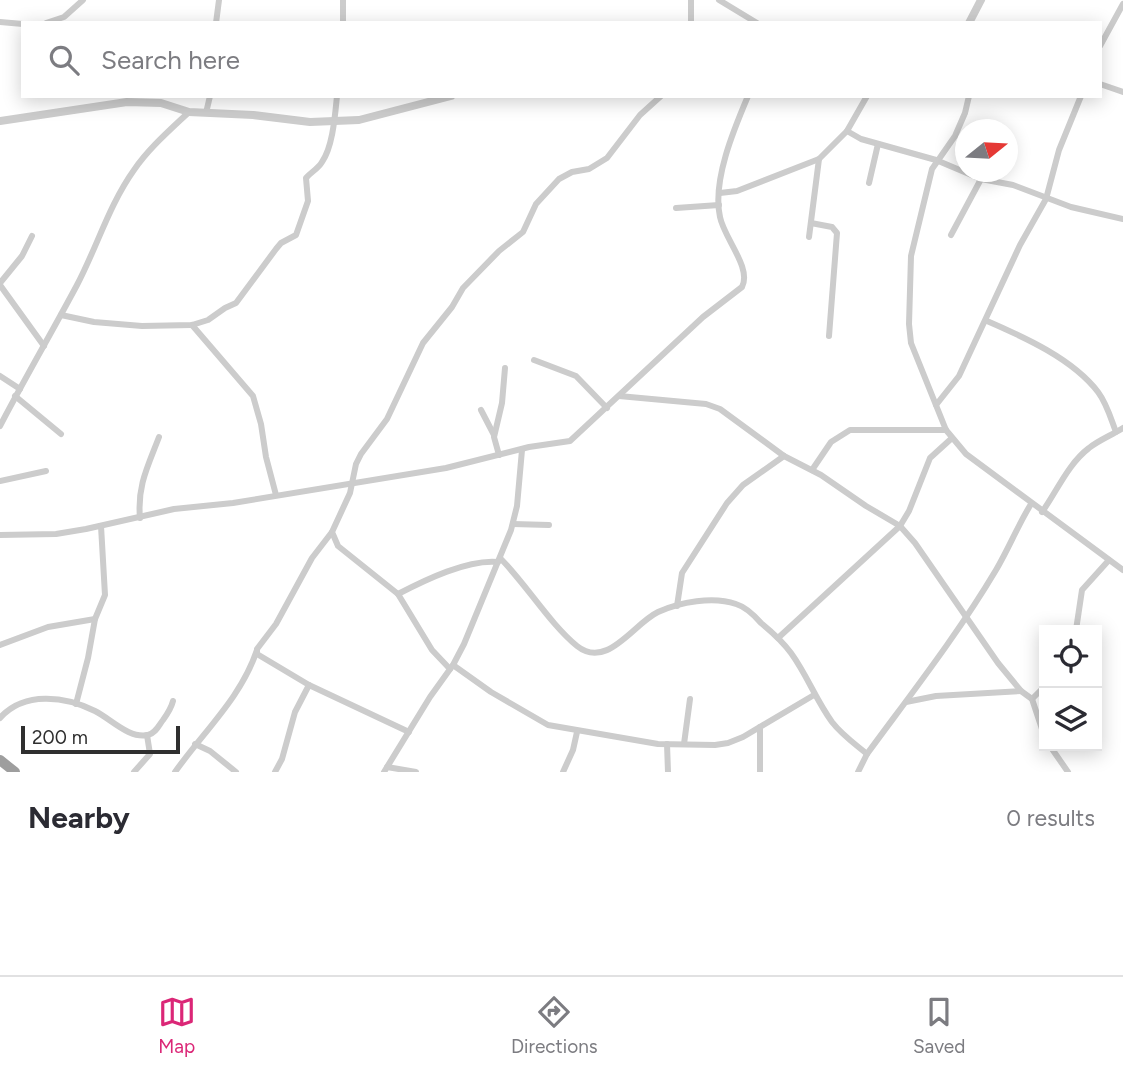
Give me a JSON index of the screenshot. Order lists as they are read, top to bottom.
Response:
{
  "scale_bar": "200 m",
  "north": "right",
  "page": {
    "search": "Search here",
    "scale": "200 m",
    "heading": ["Nearby", "0 results"],
    "nav": ["Map", "Directions", "Saved"]
  }
}
